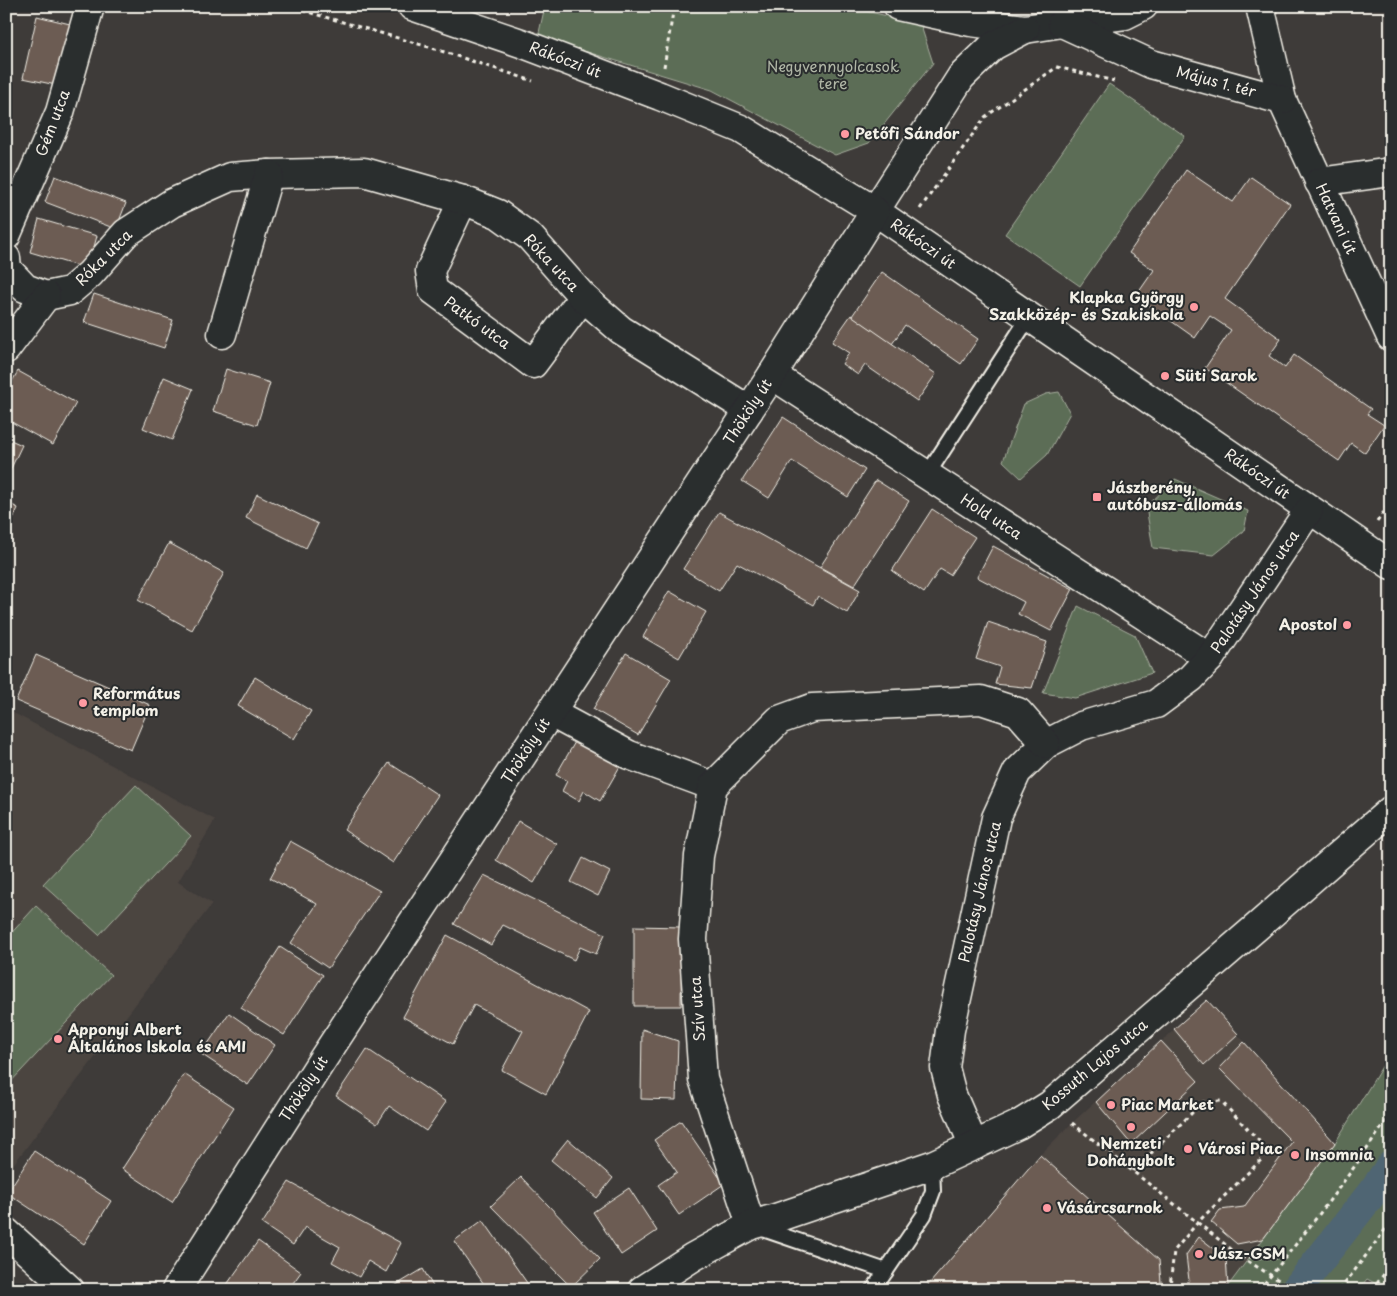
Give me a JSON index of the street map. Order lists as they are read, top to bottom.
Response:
{
  "streets": {
    "street": [
      "Rákóczi út",
      "Május 1. tér",
      "Gém utca",
      "Hatvani út",
      "Róka utca",
      "Patkó utca",
      "Thököly út",
      "Hold utca",
      "Palotásy János utca",
      "Szív utca",
      "Kossuth Lajos utca"
    ]
  },
  "crossings": [
    ["Rákóczi út", "Thököly út"],
    ["Rákóczi út", "Palotásy János utca"],
    ["Május 1. tér", "Hatvani út"],
    ["Róka utca", "Patkó utca"],
    ["Róka utca", "Thököly út"],
    ["Thököly út", "Hold utca"],
    ["Hold utca", "Palotásy János utca"],
    ["Palotásy János utca", "Kossuth Lajos utca"],
    ["Szív utca", "Kossuth Lajos utca"]
  ],
  "parks": ["Negyvennyolcasok tere"],
  "places": {
    "other": [
      "Petőfi Sándor",
      "Klapka György Szakközép- és Szakiskola",
      "Süti Sarok",
      "Apostol",
      "Református templom",
      "Apponyi Albert Általános Iskola és AMI",
      "Piac Market",
      "Nemzeti Dohánybolt",
      "Városi Piac",
      "Insomnia",
      "Vásárcsarnok",
      "Jász-GSM"
    ],
    "transit": ["Jászberény, autóbusz-állomás"]
  }
}
